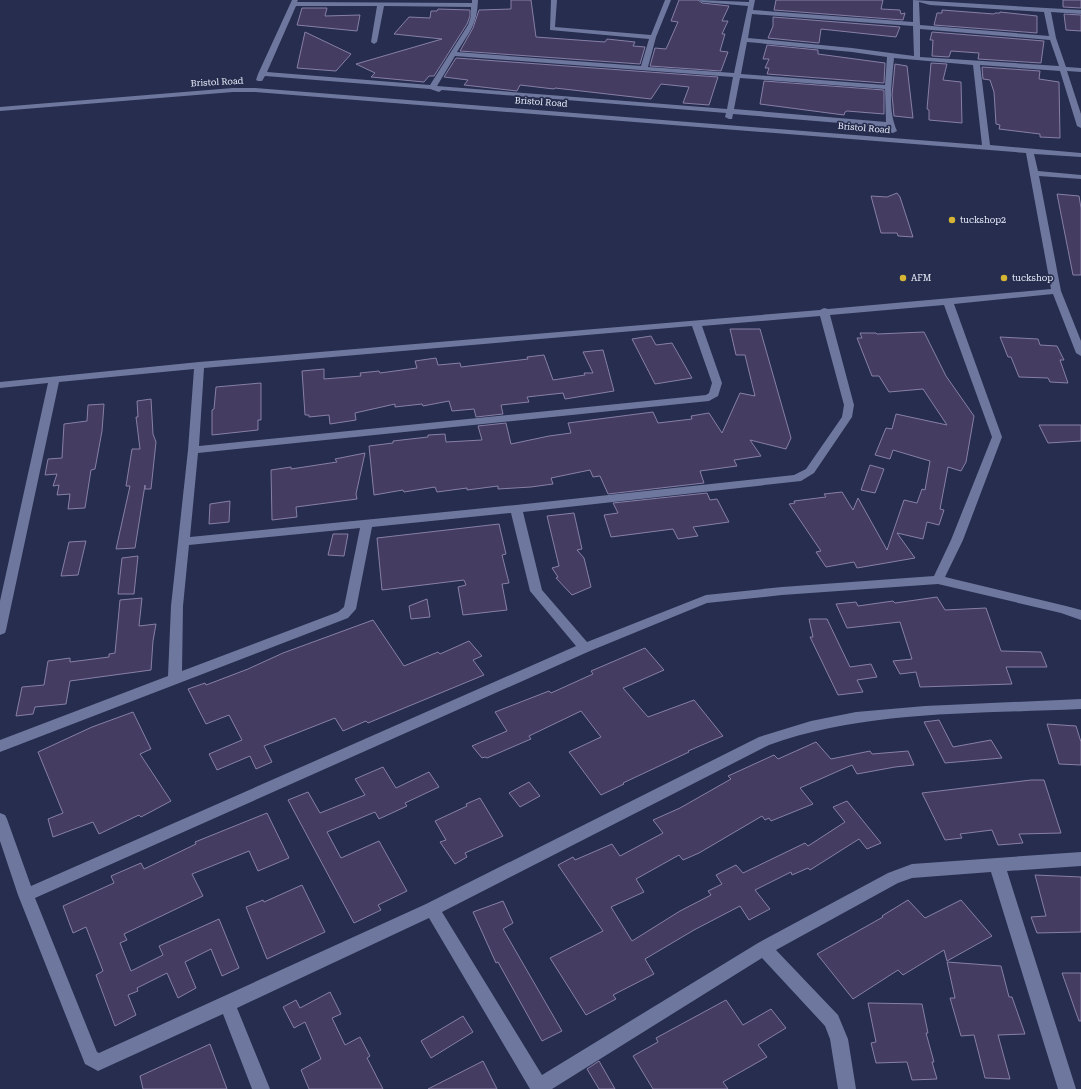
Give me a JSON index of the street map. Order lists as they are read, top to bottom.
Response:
{
  "streets": {
    "street": ["Bristol Road"]
  },
  "places": ["tuckshop2", "AFM", "tuckshop"]
}
